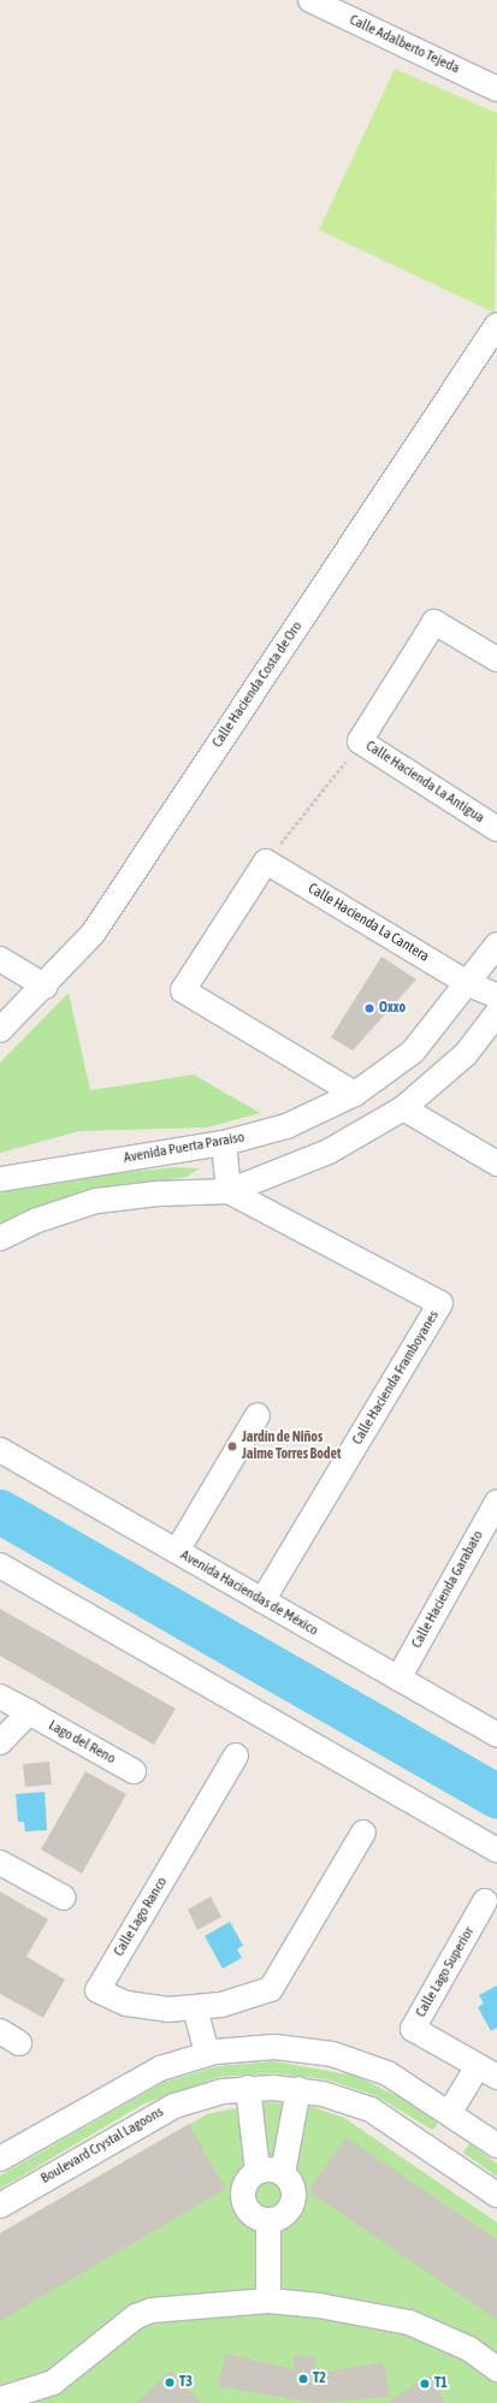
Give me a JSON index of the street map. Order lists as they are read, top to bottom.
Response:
{
  "streets": {
    "street": [
      "Calle Adalberto Tejeda",
      "Calle Hacienda Costa de Oro",
      "Calle Hacienda La Antigua",
      "Calle Hacienda La Cantera",
      "Avenida Puerta Paraíso",
      "Calle Hacienda Framboyanes",
      "Calle Hacienda Garabato",
      "Avenida Haciendas de México",
      "Lago del Reno",
      "Calle Lago Ranco",
      "Calle Lago Superior",
      "Boulevard Crystal Lagoons"
    ]
  },
  "crossings": [
    ["Calle Hacienda La Cantera", "Avenida Puerta Paraíso"],
    ["Calle Hacienda Framboyanes", "Avenida Haciendas de México"],
    ["Calle Hacienda Garabato", "Avenida Haciendas de México"],
    ["Calle Lago Superior", "Boulevard Crystal Lagoons"]
  ],
  "places": [
    "Oxxo",
    "Jardín de Niños Jaime Torres Bodet",
    "T2",
    "T3",
    "T1"
  ]
}
